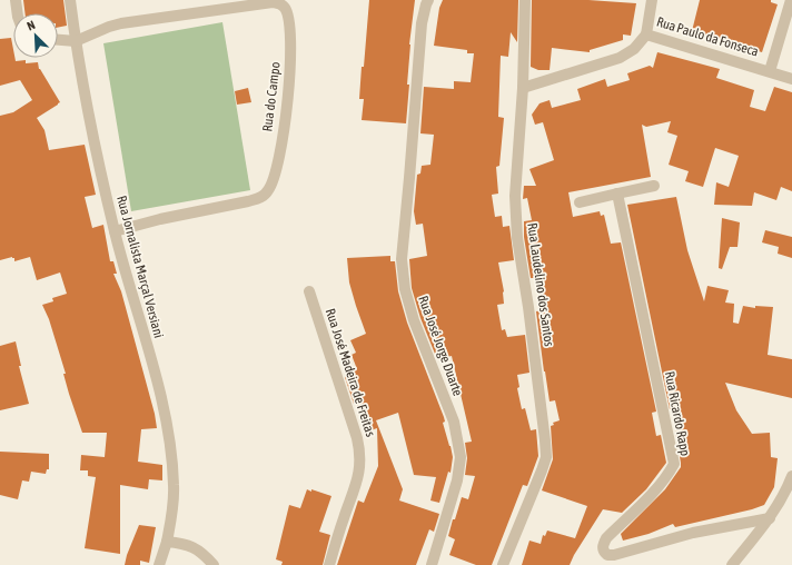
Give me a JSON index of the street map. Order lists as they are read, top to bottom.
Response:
{
  "streets": {
    "street": [
      "Rua Paulo da Fonseca",
      "Rua do Campo",
      "Rua Jornalista Marçal Versiani",
      "Rua Laudelino dos Santos",
      "Rua José Jorge Duarte",
      "Rua José Madeira de Freitas",
      "Rua Ricardo Rapp"
    ]
  },
  "crossings": [
    ["Rua do Campo", "Rua Jornalista Marçal Versiani"]
  ],
  "north": "top left"
}
